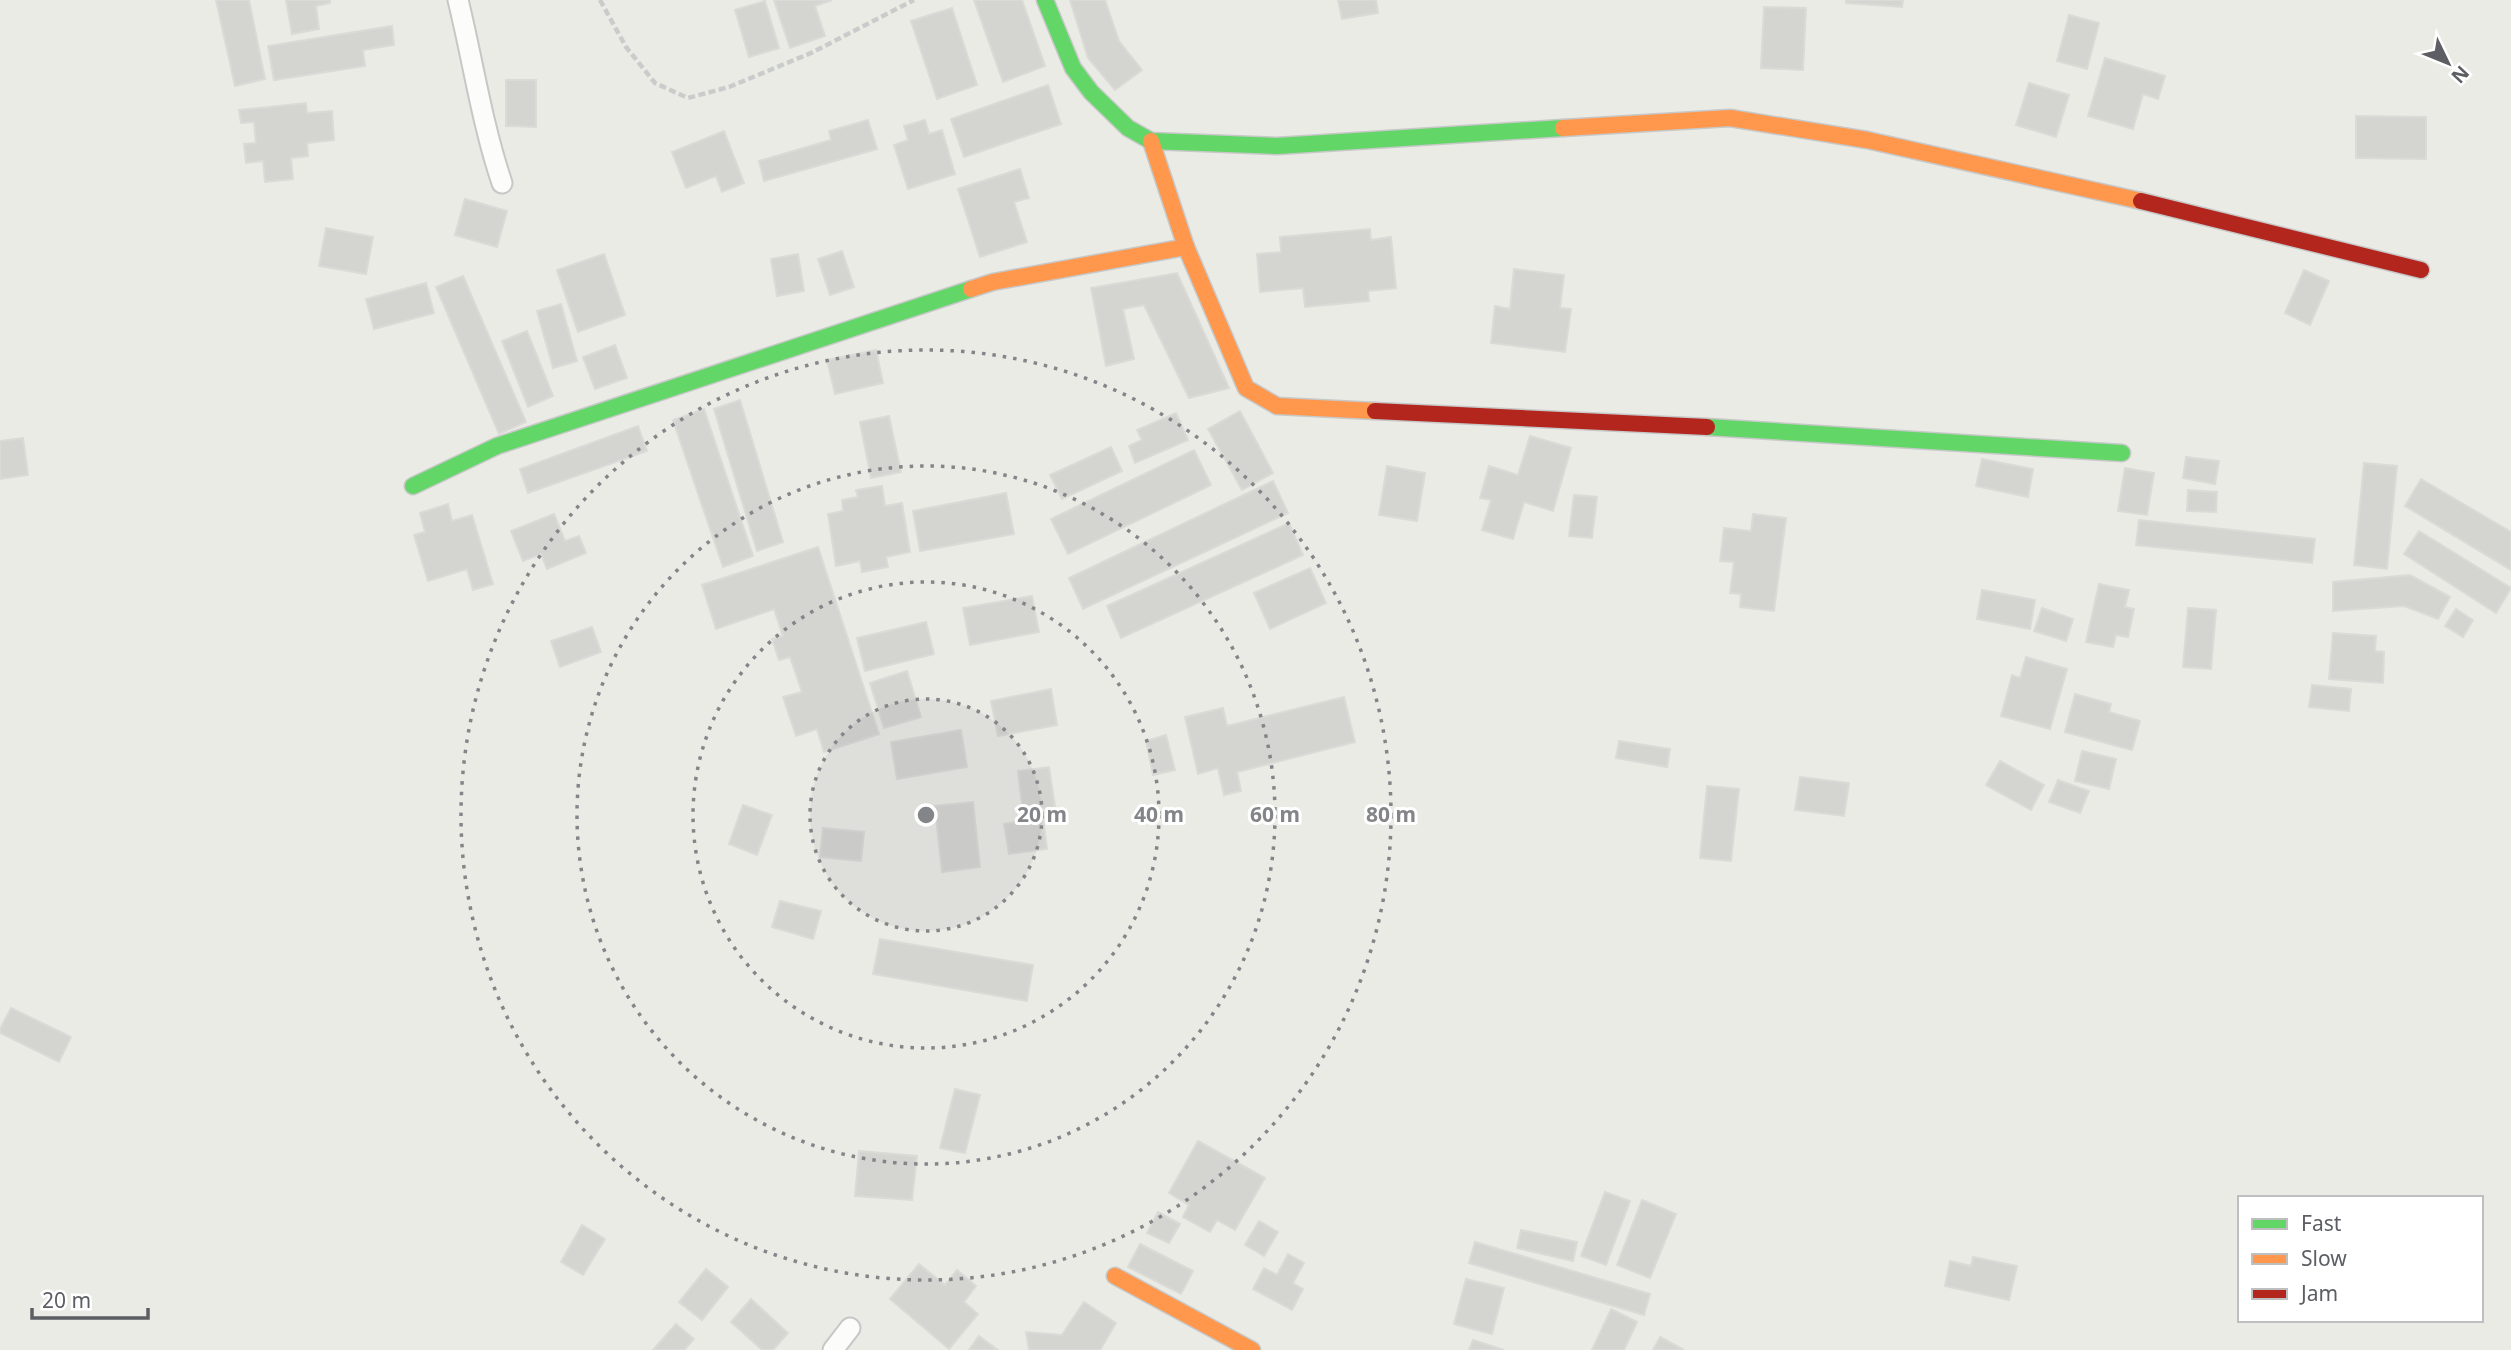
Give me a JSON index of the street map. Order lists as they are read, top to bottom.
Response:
{
  "legend": ["Fast", "Slow", "Jam"],
  "scale_bar": "20 m",
  "north": "bottom right",
  "rings": [
    "20 m",
    "40 m",
    "60 m",
    "80 m"
  ]
}
